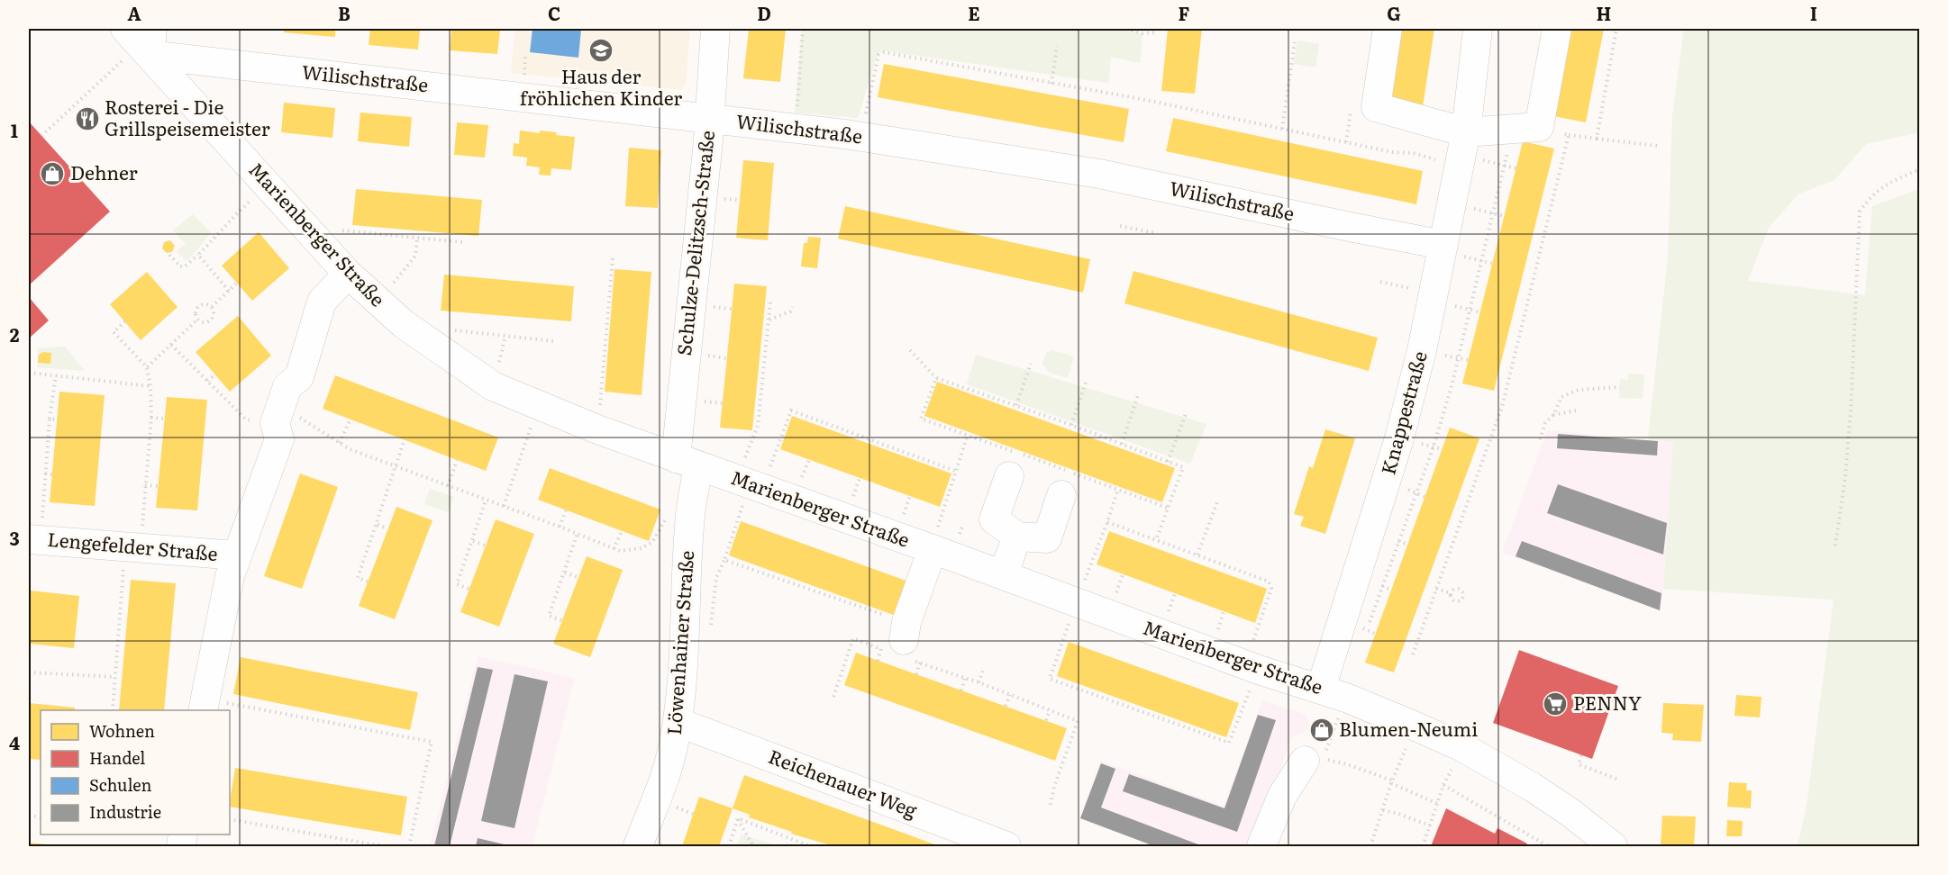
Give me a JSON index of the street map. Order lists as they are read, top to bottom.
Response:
{
  "streets": {
    "street": [
      "Wilischstraße",
      "Marienberger Straße",
      "Schulze-Delitzsch-Straße",
      "Knappestraße",
      "Lengefelder Straße",
      "Löwenhainer Straße",
      "Reichenauer Weg"
    ]
  },
  "crossings": [
    ["Wilischstraße", "Marienberger Straße"],
    ["Wilischstraße", "Schulze-Delitzsch-Straße"],
    ["Wilischstraße", "Knappestraße"],
    ["Marienberger Straße", "Schulze-Delitzsch-Straße"],
    ["Marienberger Straße", "Knappestraße"],
    ["Marienberger Straße", "Löwenhainer Straße"],
    ["Schulze-Delitzsch-Straße", "Löwenhainer Straße"],
    ["Löwenhainer Straße", "Reichenauer Weg"]
  ],
  "places": {
    "school or university": ["Haus der fröhlichen Kinder"],
    "restaurant": ["Rosterei - Die Grillspeisemeister"],
    "shop": ["Dehner", "Blumen-Neumi"],
    "supermarket": ["PENNY"]
  },
  "legend": [
    "Wohnen",
    "Handel",
    "Schulen",
    "Industrie"
  ],
  "grid": {
    "columns": [
      "A",
      "B",
      "C",
      "D",
      "E",
      "F",
      "G",
      "H",
      "I"
    ],
    "rows": [
      "1",
      "2",
      "3",
      "4"
    ]
  }
}
